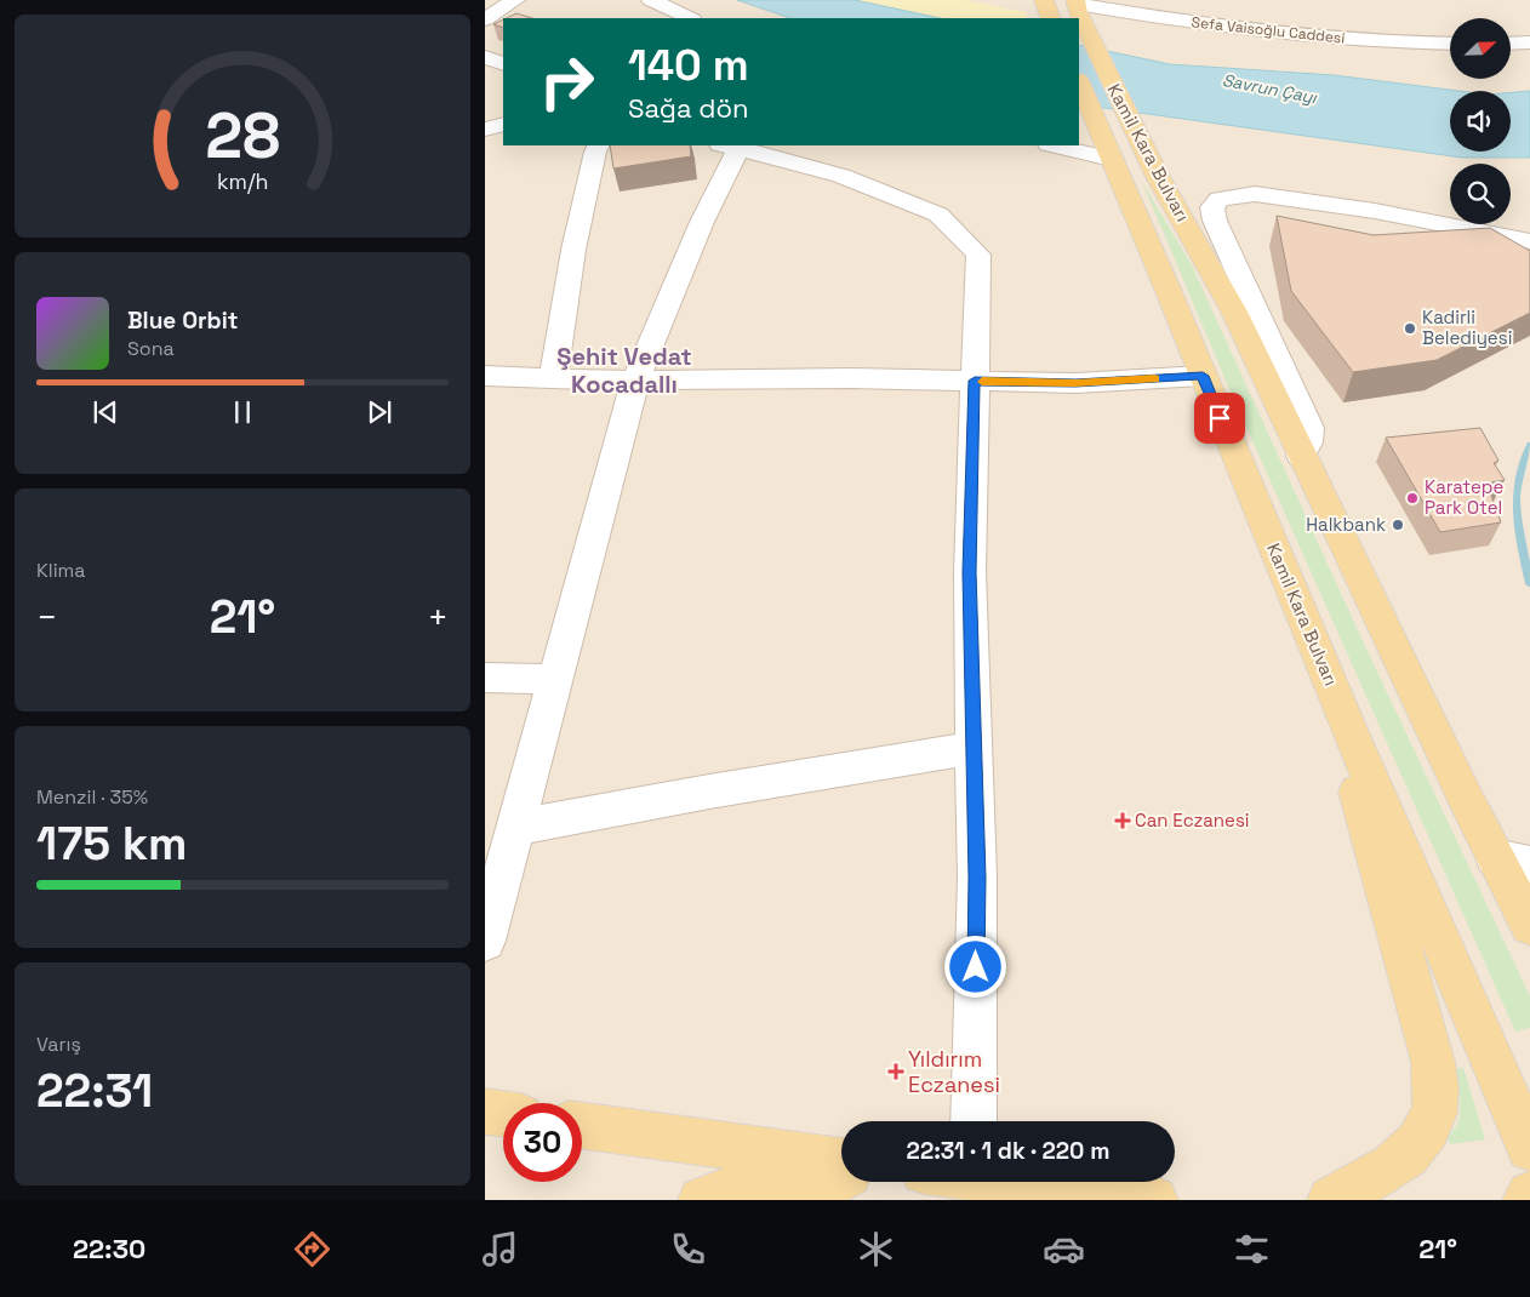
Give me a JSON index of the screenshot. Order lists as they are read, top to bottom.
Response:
{
  "streets": {
    "main road": ["Kamil Kara Bulvarı"],
    "street": ["Sefa Vaisoğlu Caddesi"]
  },
  "crossings": [
    ["Sefa Vaisoğlu Caddesi", "Kamil Kara Bulvarı"]
  ],
  "districts": ["Şehit Vedat Kocadallı"],
  "water": ["Savrun Çayı"],
  "places": {
    "other": ["Kadirli Belediyesi", "Karatepe Park Otel", "Halkbank"],
    "health": ["Can Eczanesi", "Yıldırım Eczanesi"]
  },
  "north": "top right",
  "page": {
    "turn": ["140 m", "Sağa dön"],
    "song": ["Blue Orbit", "Sona"],
    "tile": [
      "Klima",
      ["Menzil · 35%", "175 km"],
      ["Varış", "22:31"]
    ],
    "heat": ["−", "21°", "+"],
    "limit": "30",
    "trip": "22:31 · 1 dk · 220 m",
    "tabs": ["22:30", "21°"],
    "gauge": ["28", "km/h"]
  }
}
